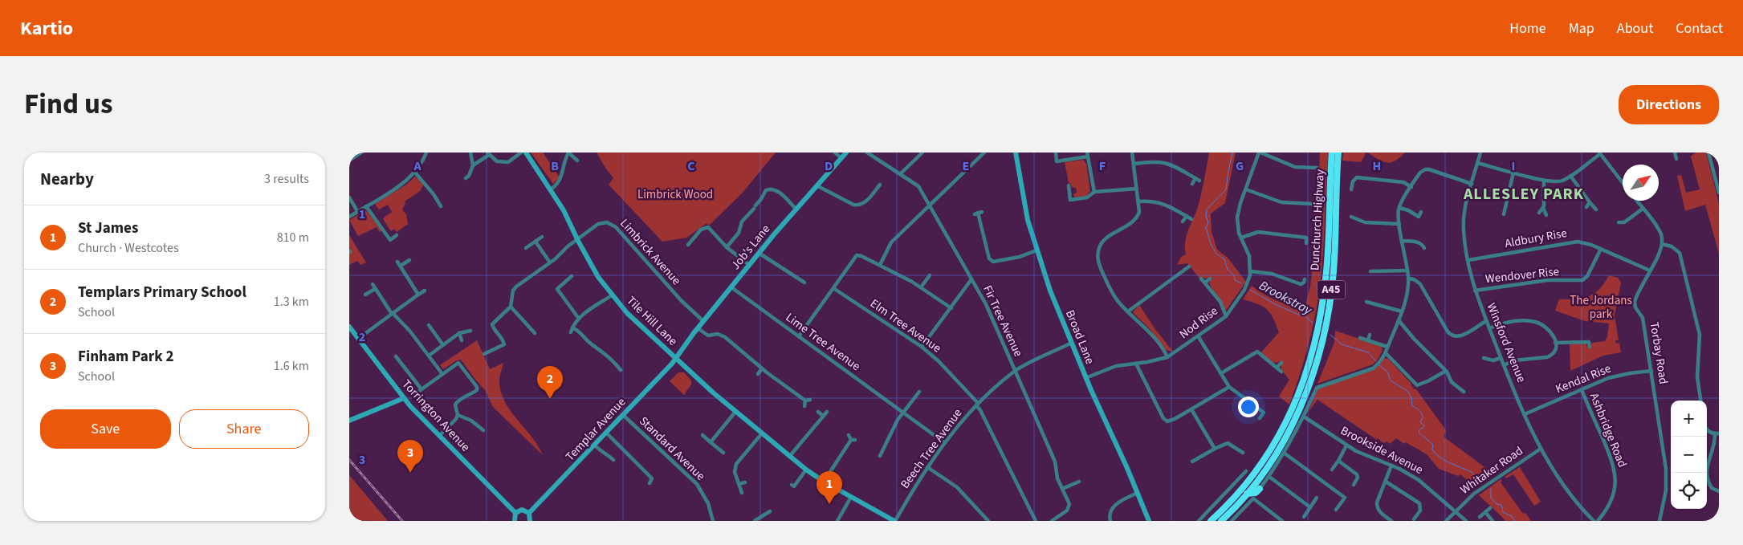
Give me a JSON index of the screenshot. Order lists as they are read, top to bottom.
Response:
{
  "streets": {
    "highway": ["Dunchurch Highway", "A45"],
    "street": [
      "Aldbury Rise",
      "Job's Lane",
      "Limbrick Avenue",
      "Wendover Rise",
      "Tile Hill Lane",
      "Fir Tree Avenue",
      "Nod Rise",
      "Elm Tree Avenue",
      "Broad Lane",
      "Lime Tree Avenue",
      "Winsford Avenue",
      "Torbay Road",
      "Kendal Rise",
      "Torrington Avenue",
      "Templar Avenue",
      "Ashbridge Road",
      "Standard Avenue",
      "Beech Tree Avenue",
      "Brookside Avenue",
      "Whitaker Road"
    ]
  },
  "crossings": [
    ["Aldbury Rise", "Wendover Rise"],
    ["Aldbury Rise", "Winsford Avenue"],
    ["Aldbury Rise", "Torbay Road"],
    ["Job's Lane", "Limbrick Avenue"],
    ["Job's Lane", "Tile Hill Lane"],
    ["Job's Lane", "Lime Tree Avenue"],
    ["Job's Lane", "Templar Avenue"],
    ["Limbrick Avenue", "Tile Hill Lane"],
    ["Wendover Rise", "Winsford Avenue"],
    ["Tile Hill Lane", "Templar Avenue"],
    ["Tile Hill Lane", "Beech Tree Avenue"],
    ["Fir Tree Avenue", "Beech Tree Avenue"],
    ["Nod Rise", "Broad Lane"],
    ["Elm Tree Avenue", "Beech Tree Avenue"],
    ["Broad Lane", "Beech Tree Avenue"],
    ["Lime Tree Avenue", "Beech Tree Avenue"],
    ["Winsford Avenue", "Kendal Rise"],
    ["Winsford Avenue", "Whitaker Road"],
    ["Torbay Road", "Kendal Rise"],
    ["Kendal Rise", "Ashbridge Road"],
    ["Templar Avenue", "Standard Avenue"],
    ["Brookside Avenue", "Whitaker Road"]
  ],
  "districts": ["ALLESLEY PARK"],
  "water": ["Brookstray"],
  "parks": ["Limbrick Wood", "The Jordans park"],
  "north": "top right",
  "page": {
    "header": "Kartio",
    "nav": [
      "Home",
      "Map",
      "About",
      "Contact"
    ],
    "title": "Find us",
    "buttons": [
      "Directions",
      ["Save", "Share"]
    ],
    "heading": ["Nearby", "3 results"],
    "list": [
      {
        "mark": "1",
        "name": "St James",
        "note": "Church · Westcotes",
        "value": "810 m"
      },
      {
        "mark": "2",
        "name": "Templars Primary School",
        "note": "School",
        "value": "1.3 km"
      },
      {
        "mark": "3",
        "name": "Finham Park 2",
        "note": "School",
        "value": "1.6 km"
      }
    ],
    "pins": ["2", "3", "1"],
    "map_buttons": ["+", "−"]
  },
  "grid": {
    "columns": [
      "A",
      "B",
      "C",
      "D",
      "E",
      "F",
      "G",
      "H",
      "I"
    ],
    "rows": ["1", "2", "3"]
  }
}
